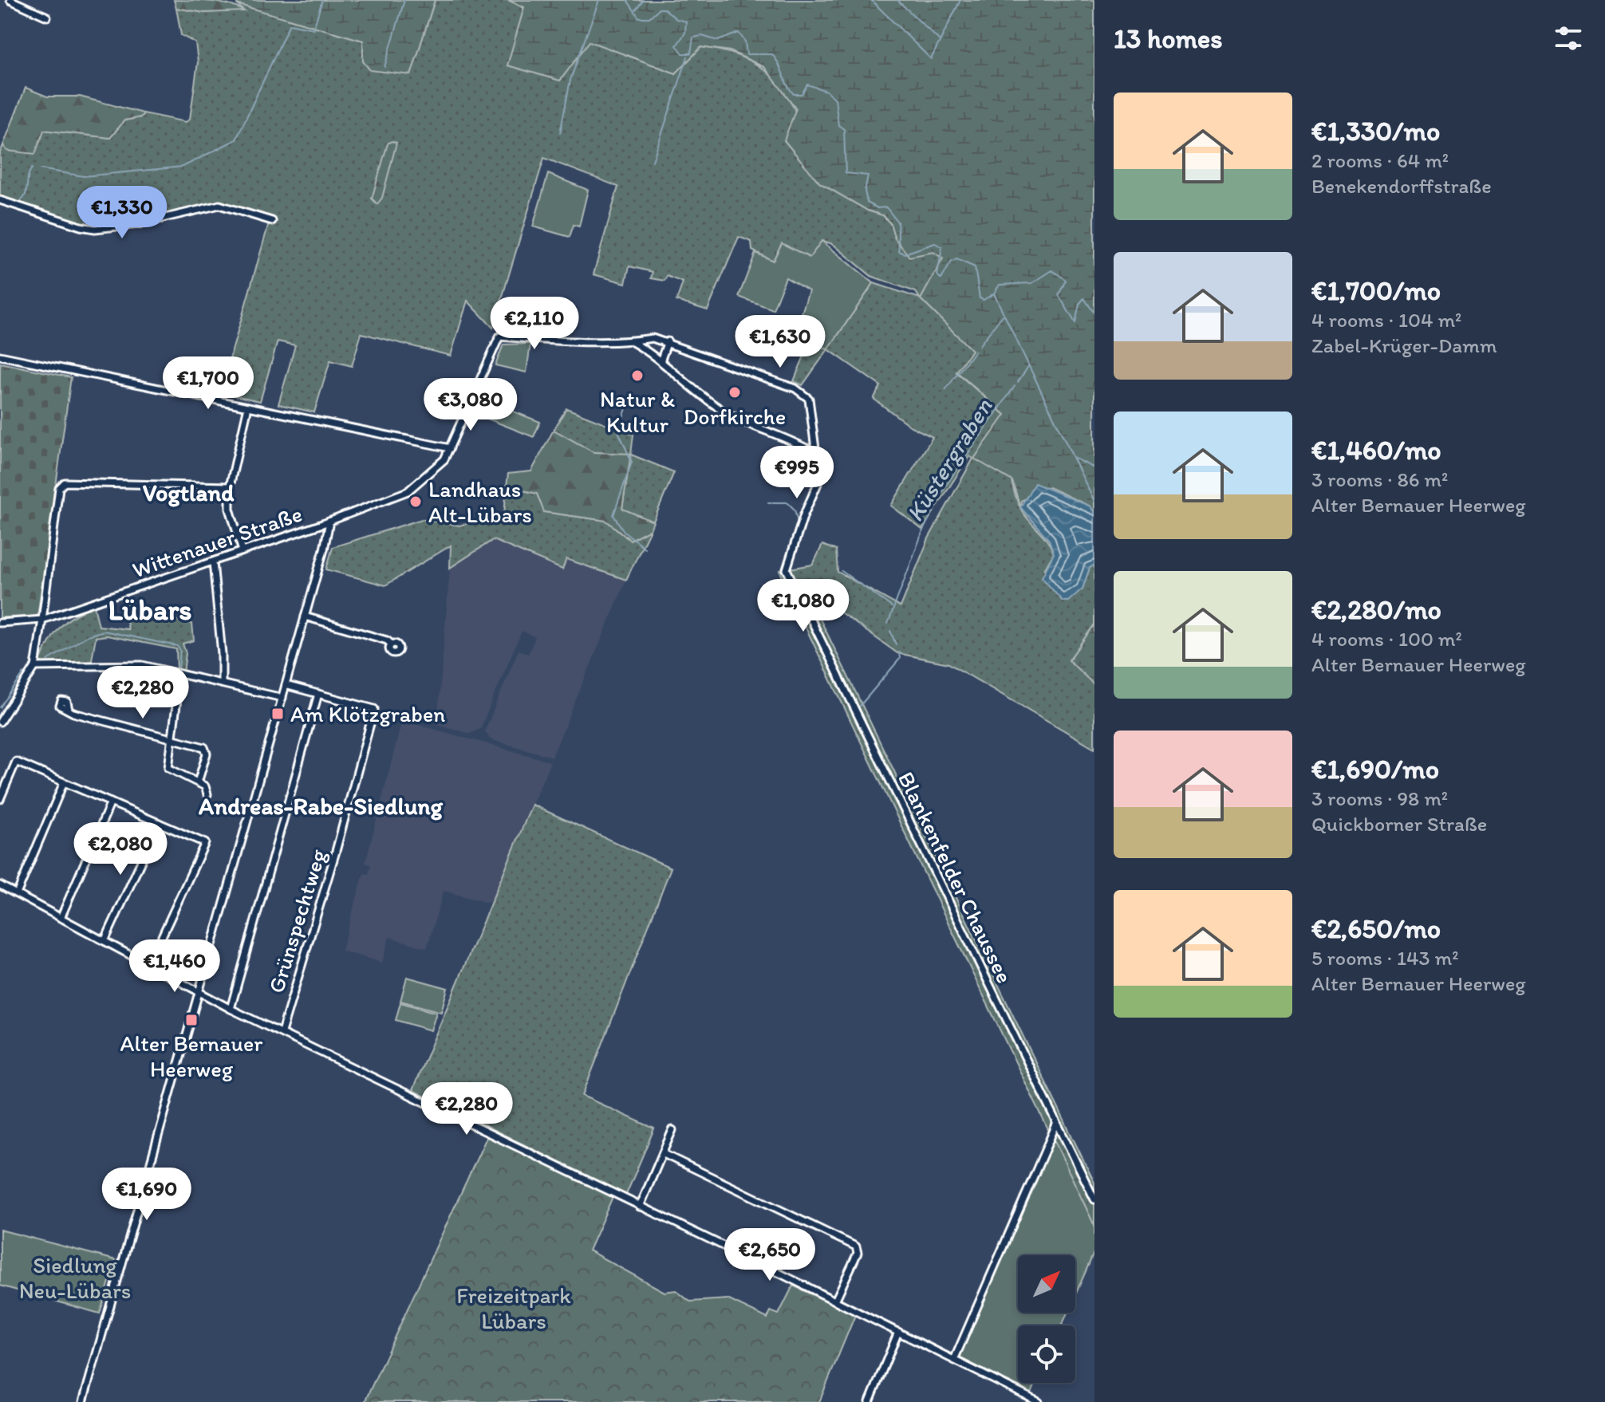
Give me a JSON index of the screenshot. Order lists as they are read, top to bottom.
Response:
{
  "streets": {
    "street": ["Wittenauer Straße", "Blankenfelder Chaussee", "Grünspechtweg"]
  },
  "districts": ["Vogtland", "Lübars", "Andreas-Rabe-Siedlung"],
  "water": ["Küstergraben"],
  "parks": ["Siedlung Neu-Lübars", "Freizeitpark Lübars"],
  "places": {
    "other": ["Natur & Kultur", "Dorfkirche", "Landhaus Alt-Lübars"],
    "transit": ["Am Klötzgraben", "Alter Bernauer Heerweg"]
  },
  "north": "top right",
  "page": {
    "heading": "13 homes",
    "list": [
      {
        "name": "€1,330/mo",
        "note": "2 rooms · 64 m² · Benekendorffstraße"
      },
      {
        "name": "€1,700/mo",
        "note": "4 rooms · 104 m² · Zabel-Krüger-Damm"
      },
      {
        "name": "€1,460/mo",
        "note": "3 rooms · 86 m² · Alter Bernauer Heerweg"
      },
      {
        "name": "€2,280/mo",
        "note": "4 rooms · 100 m² · Alter Bernauer Heerweg"
      },
      {
        "name": "€1,690/mo",
        "note": "3 rooms · 98 m² · Quickborner Straße"
      },
      {
        "name": "€2,650/mo",
        "note": "5 rooms · 143 m² · Alter Bernauer Heerweg"
      }
    ],
    "price": [
      "€1,330",
      "€2,110",
      "€1,630",
      "€1,700",
      "€3,080",
      "€995",
      "€1,080",
      "€2,280",
      "€2,080",
      "€1,460",
      "€2,280",
      "€1,690",
      "€2,650"
    ]
  }
}
